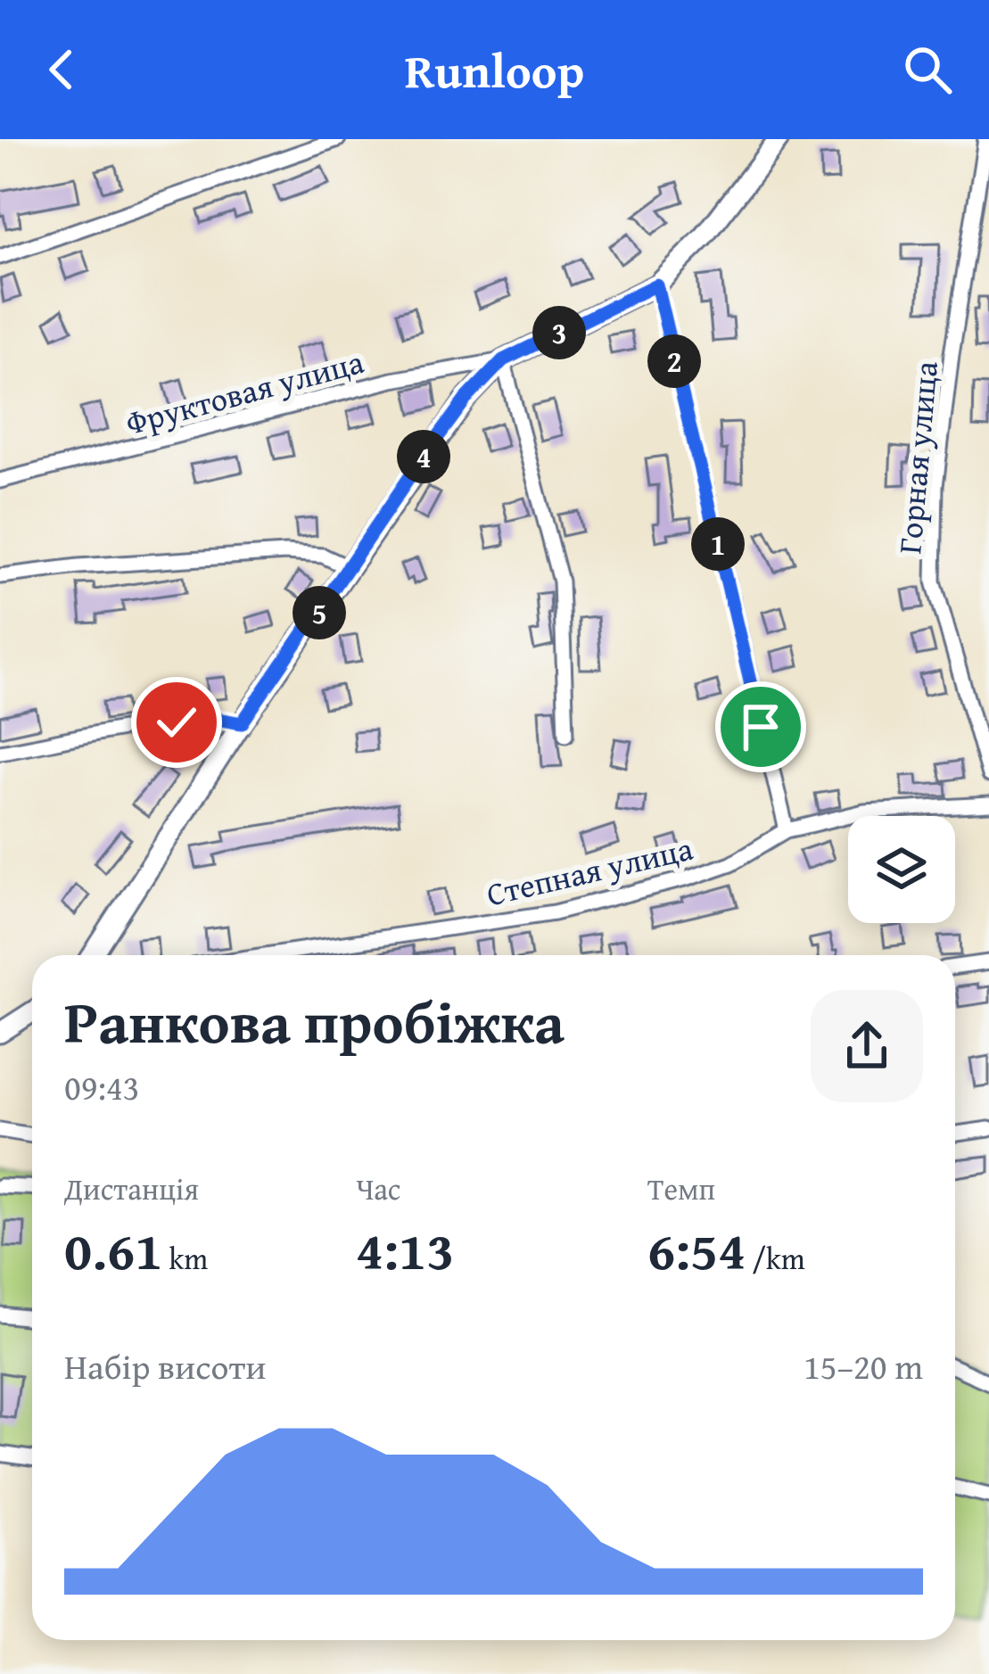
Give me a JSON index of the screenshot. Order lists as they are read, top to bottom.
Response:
{
  "streets": {
    "street": ["Фруктовая улица", "Горная улица", "Степная улица"]
  },
  "page": {
    "header": "Runloop",
    "pins": [
      "3",
      "2",
      "4",
      "1",
      "5"
    ],
    "heading": ["Ранкова пробіжка", "09:43"],
    "stats": [
      ["Дистанція", "0.61 km"],
      ["Час", "4:13"],
      ["Темп", "6:54 /km"]
    ],
    "chart": ["Набір висоти", "15–20 m"]
  }
}
